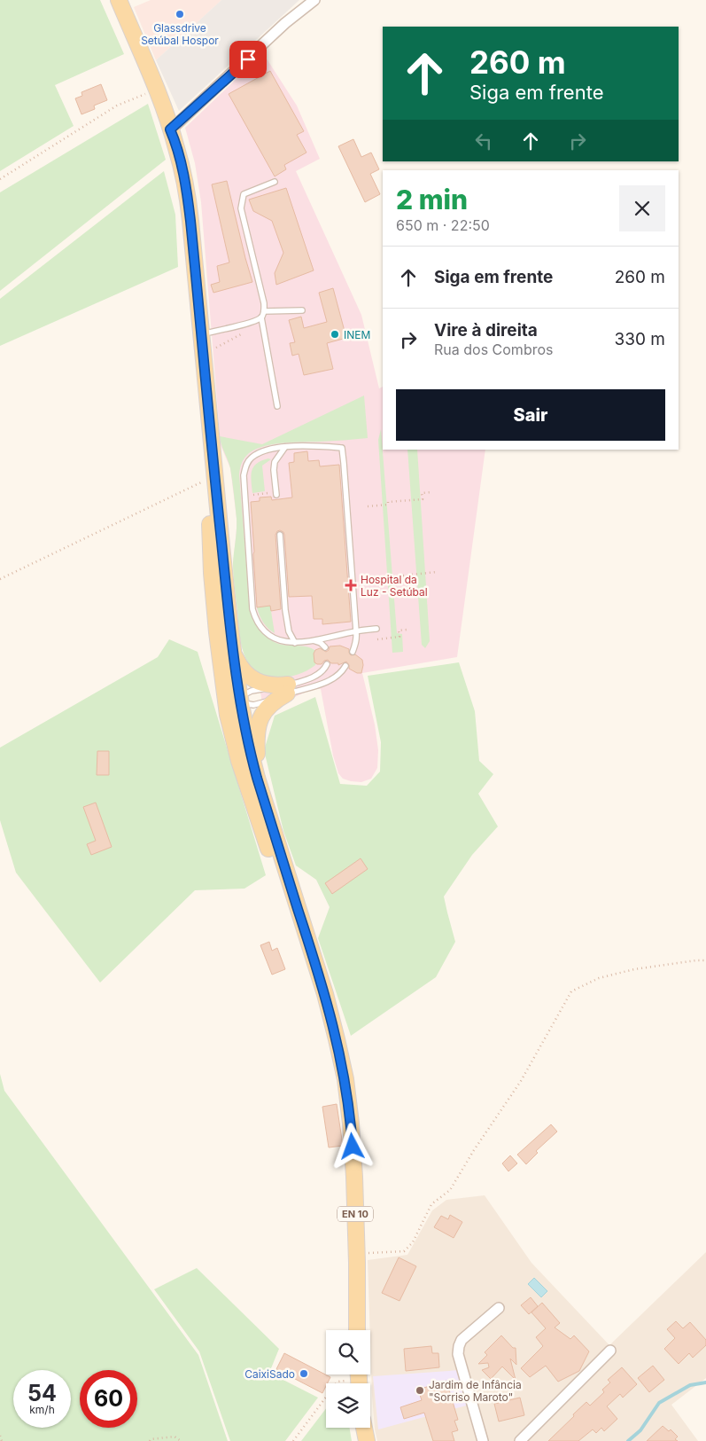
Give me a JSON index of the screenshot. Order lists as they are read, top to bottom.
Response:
{
  "streets": {
    "main road": ["EN 10"]
  },
  "places": {
    "other": [
      "Glassdrive Setúbal Hospor",
      "INEM",
      "CaixiSado",
      "Jardim de Infância \"Sorriso Maroto\""
    ],
    "health": ["Hospital da Luz - Setúbal"]
  },
  "page": {
    "turn": ["260 m", "Siga em frente"],
    "heading": ["2 min", "650 m · 22:50"],
    "list": [
      {
        "name": "Siga em frente",
        "value": "260 m"
      },
      {
        "name": "Vire à direita",
        "note": "Rua dos Combros",
        "value": "330 m"
      }
    ],
    "buttons": "Sair",
    "speed": "54 km/h",
    "limit": "60"
  }
}
